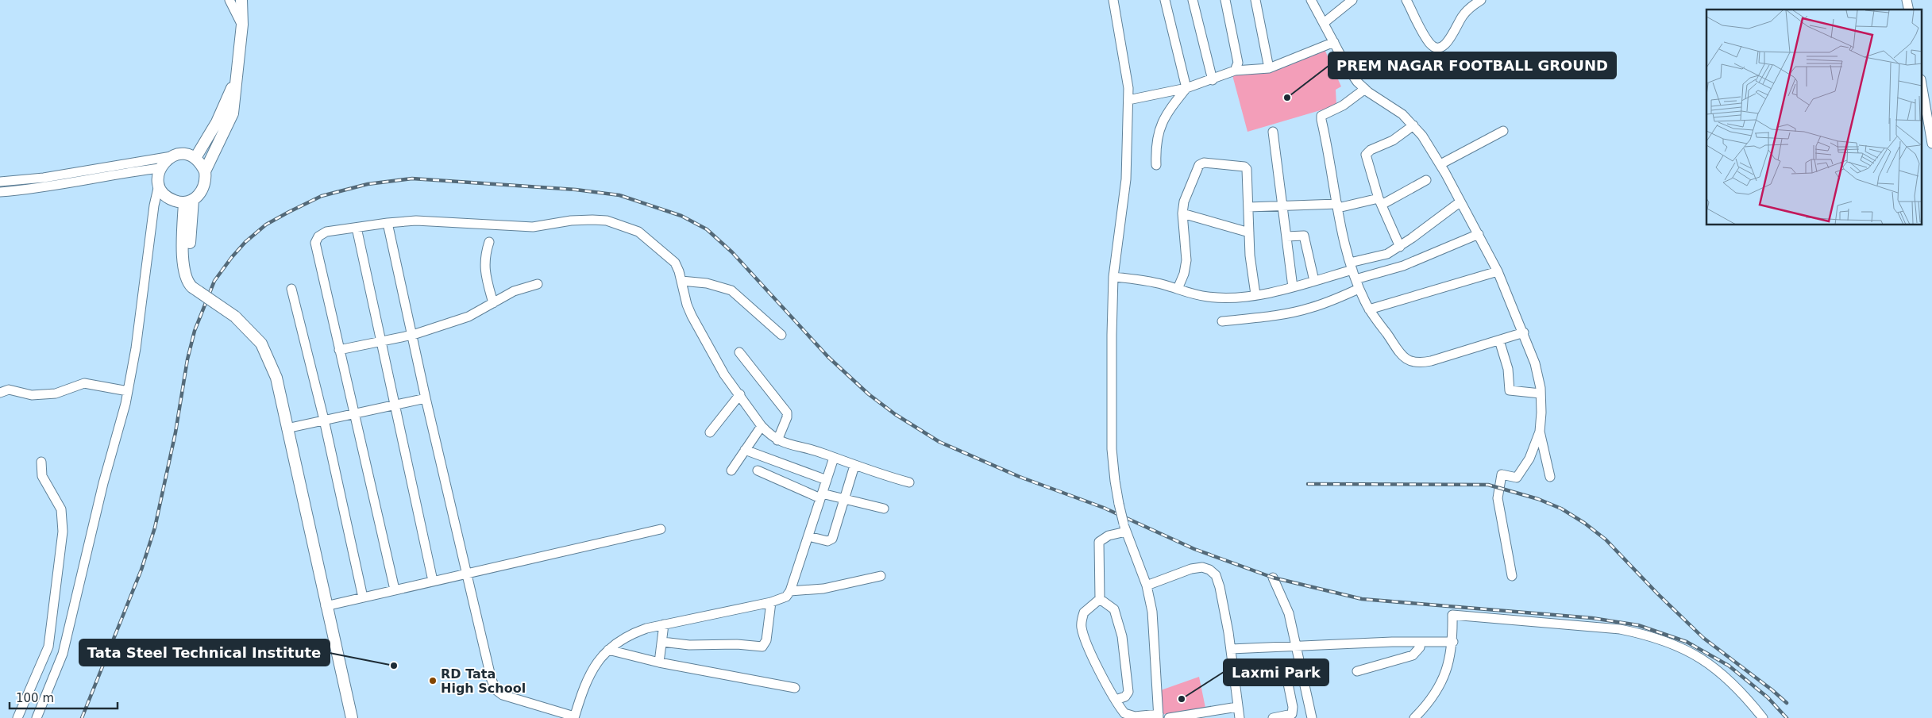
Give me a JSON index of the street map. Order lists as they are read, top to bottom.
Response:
{
  "places": [
    "PREM NAGAR FOOTBALL GROUND",
    "Tata Steel Technical Institute",
    "RD Tata High School",
    "Laxmi Park"
  ],
  "scale_bar": "100 m"
}
